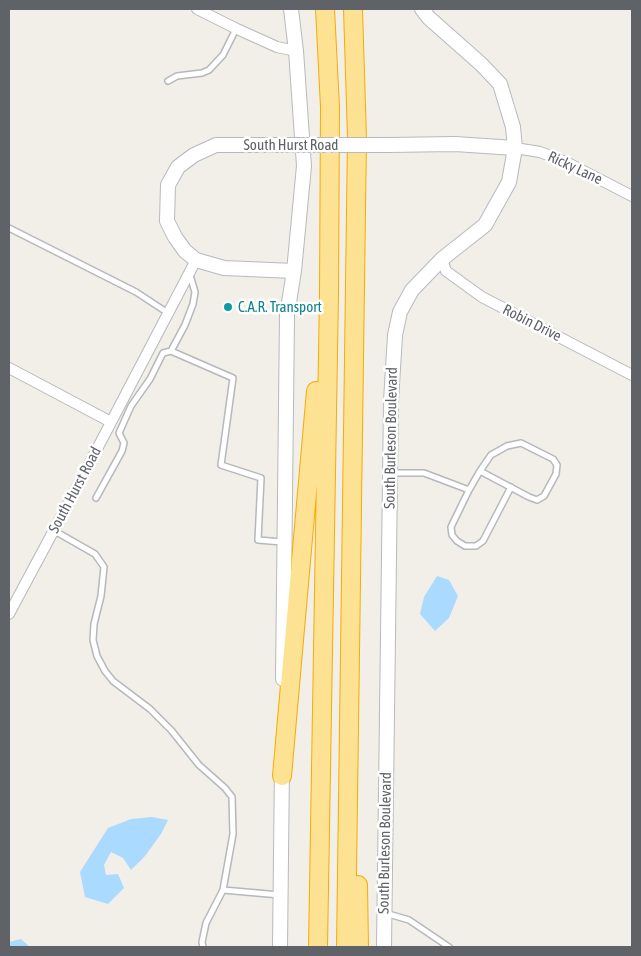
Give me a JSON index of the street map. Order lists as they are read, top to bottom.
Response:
{
  "streets": {
    "main road": ["South Hurst Road", "South Burleson Boulevard"],
    "street": ["Ricky Lane", "Robin Drive"]
  },
  "crossings": [
    ["South Hurst Road", "Ricky Lane"],
    ["South Hurst Road", "South Burleson Boulevard"],
    ["Ricky Lane", "South Burleson Boulevard"],
    ["Robin Drive", "South Burleson Boulevard"]
  ],
  "places": ["C.A.R. Transport"]
}
